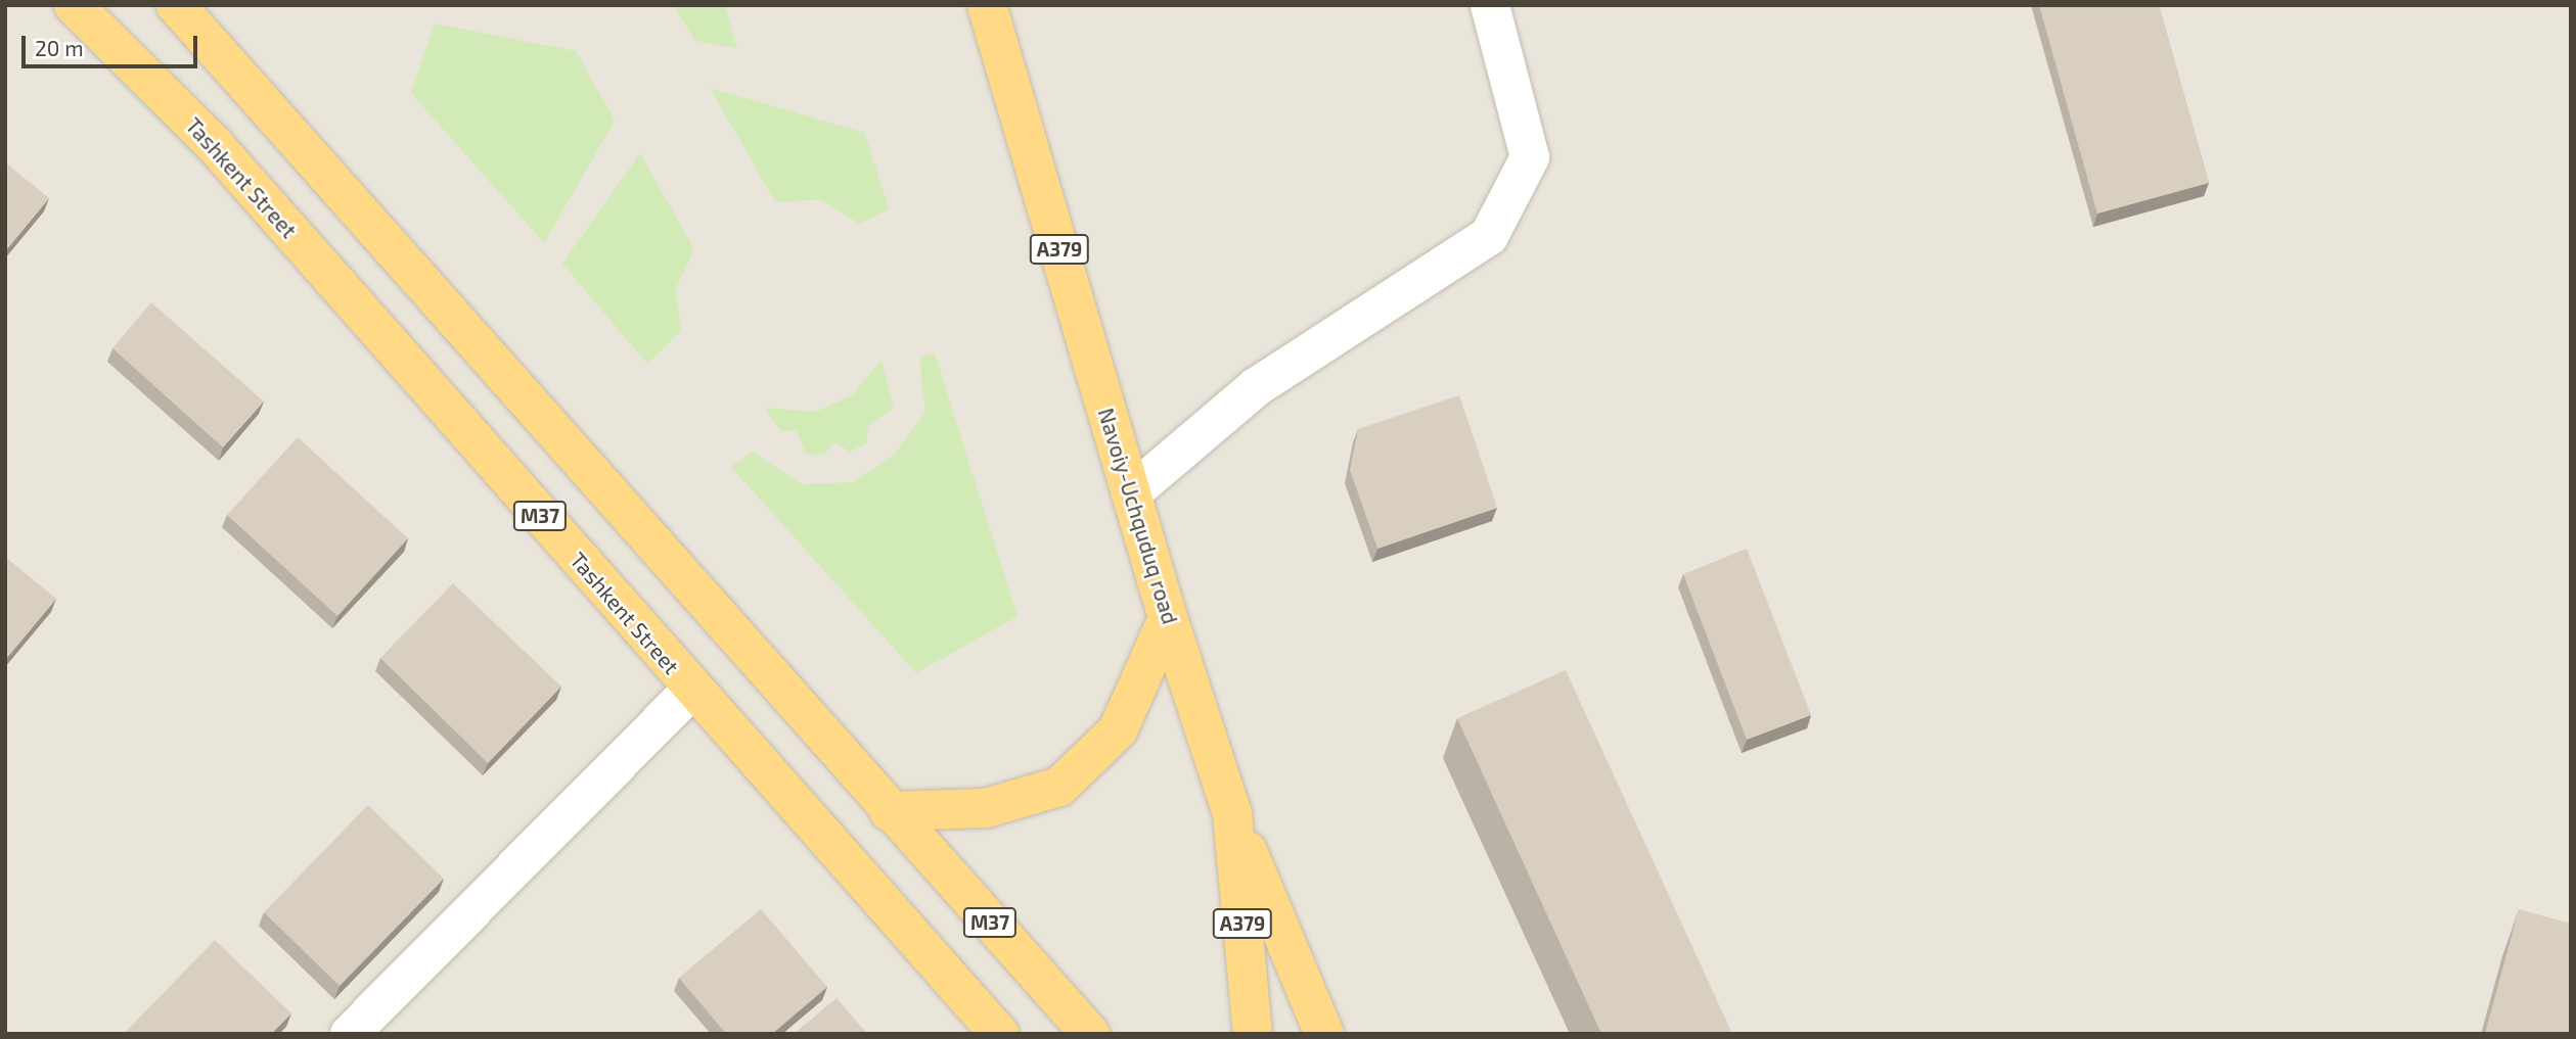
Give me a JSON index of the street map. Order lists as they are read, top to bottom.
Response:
{
  "streets": {
    "highway": [
      "Tashkent Street",
      "A379",
      "M37",
      "Navoiy-Uchquduq road"
    ]
  },
  "scale_bar": "20 m"
}
